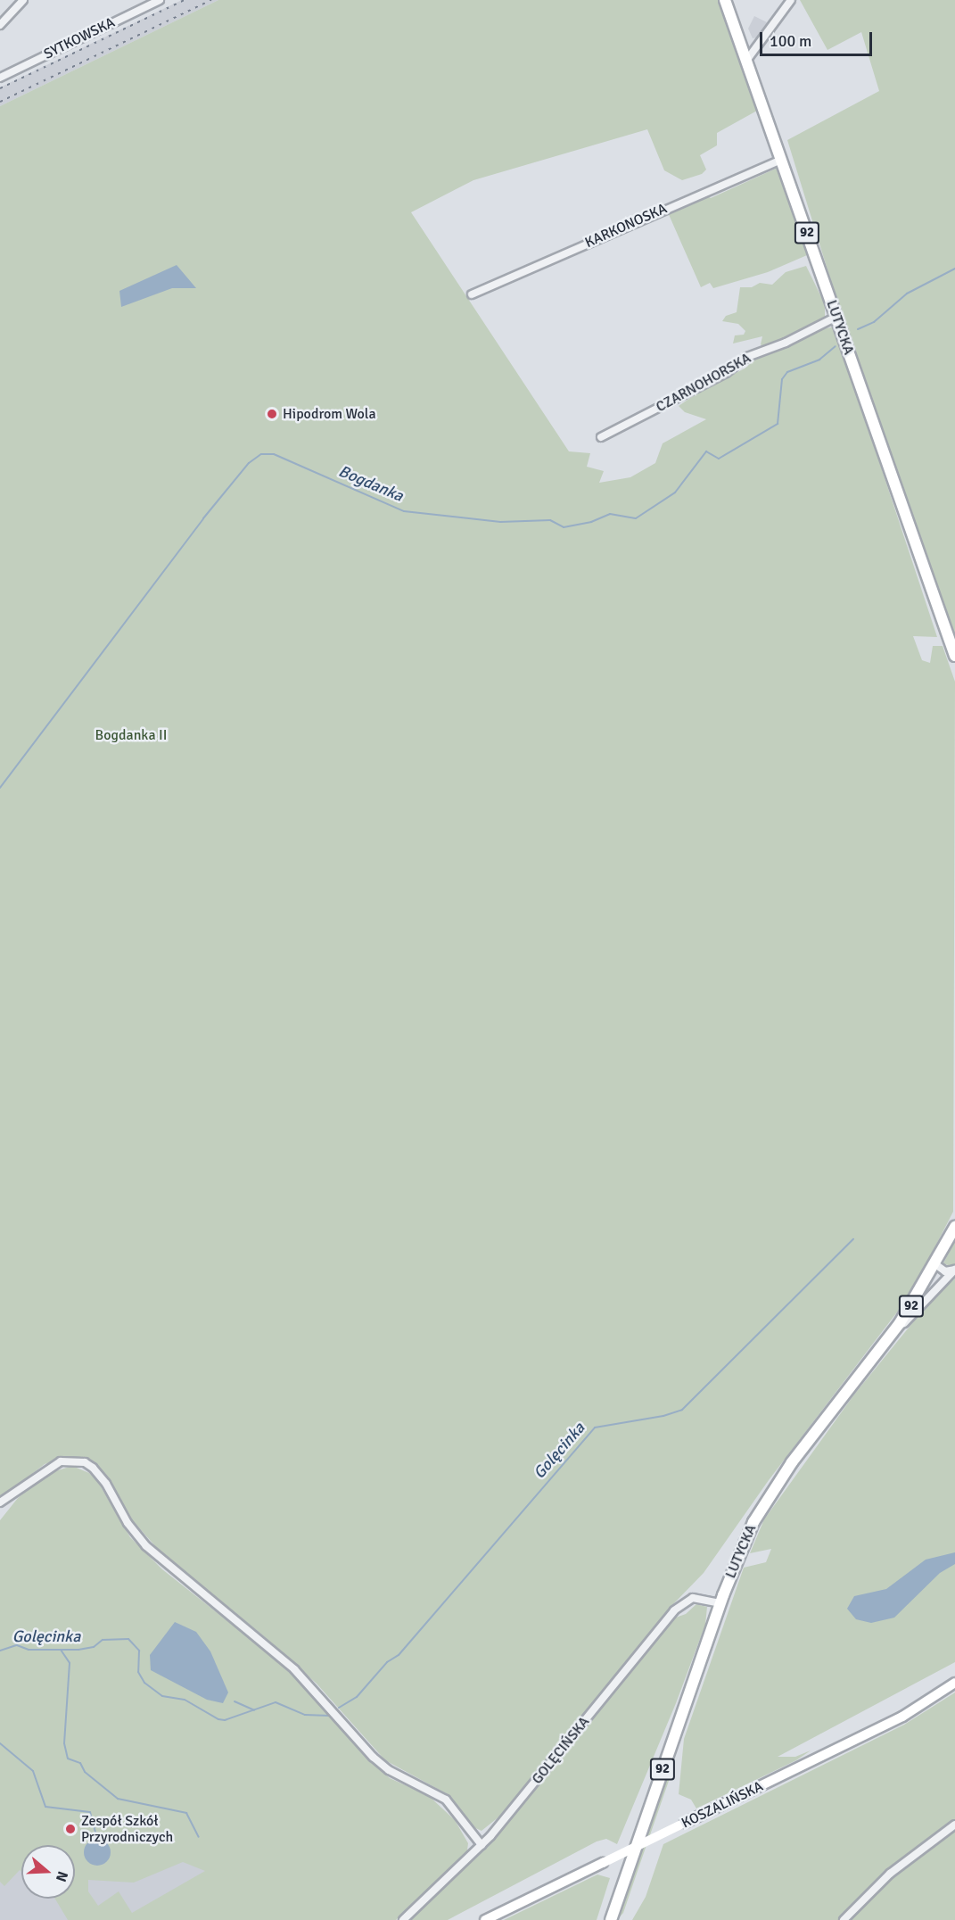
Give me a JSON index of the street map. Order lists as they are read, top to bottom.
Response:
{
  "streets": {
    "main road": ["92", "LUTYCKA"],
    "street": [
      "SYTKOWSKA",
      "KARKONOSKA",
      "CZARNOHORSKA",
      "GOLĘCIŃSKA",
      "KOSZALIŃSKA"
    ]
  },
  "crossings": [
    ["KARKONOSKA", "LUTYCKA"],
    ["LUTYCKA", "CZARNOHORSKA"],
    ["LUTYCKA", "GOLĘCIŃSKA"]
  ],
  "water": ["Bogdanka", "Golęcinka"],
  "parks": ["Bogdanka II"],
  "places": ["Hipodrom Wola", "Zespół Szkół Przyrodniczych"],
  "scale_bar": "100 m",
  "north": "right"
}
